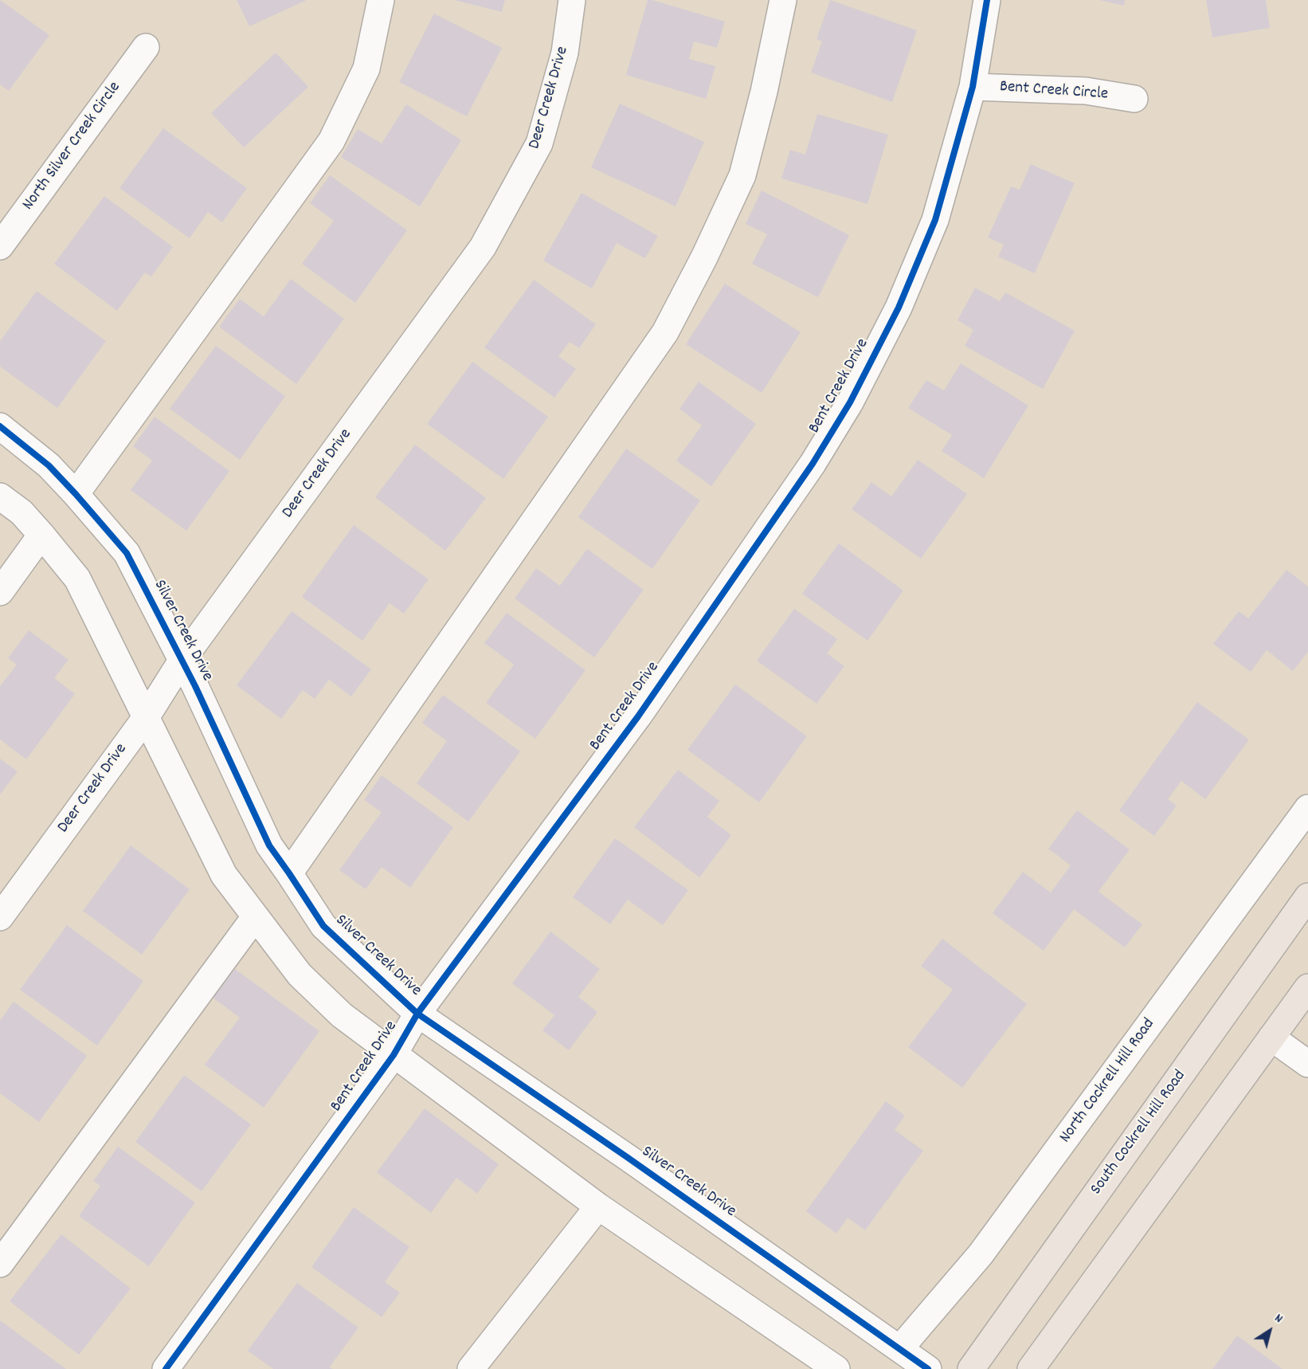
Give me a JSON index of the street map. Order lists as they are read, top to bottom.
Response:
{
  "streets": {
    "main road": ["South Cockrell Hill Road"],
    "street": [
      "Bent Creek Circle",
      "Deer Creek Drive",
      "North Silver Creek Circle",
      "Bent Creek Drive",
      "Silver Creek Drive",
      "North Cockrell Hill Road"
    ]
  },
  "crossings": [
    ["Bent Creek Circle", "Bent Creek Drive"],
    ["Deer Creek Drive", "Silver Creek Drive"],
    ["Bent Creek Drive", "Silver Creek Drive"],
    ["Silver Creek Drive", "North Cockrell Hill Road"]
  ],
  "north": "top right"
}
